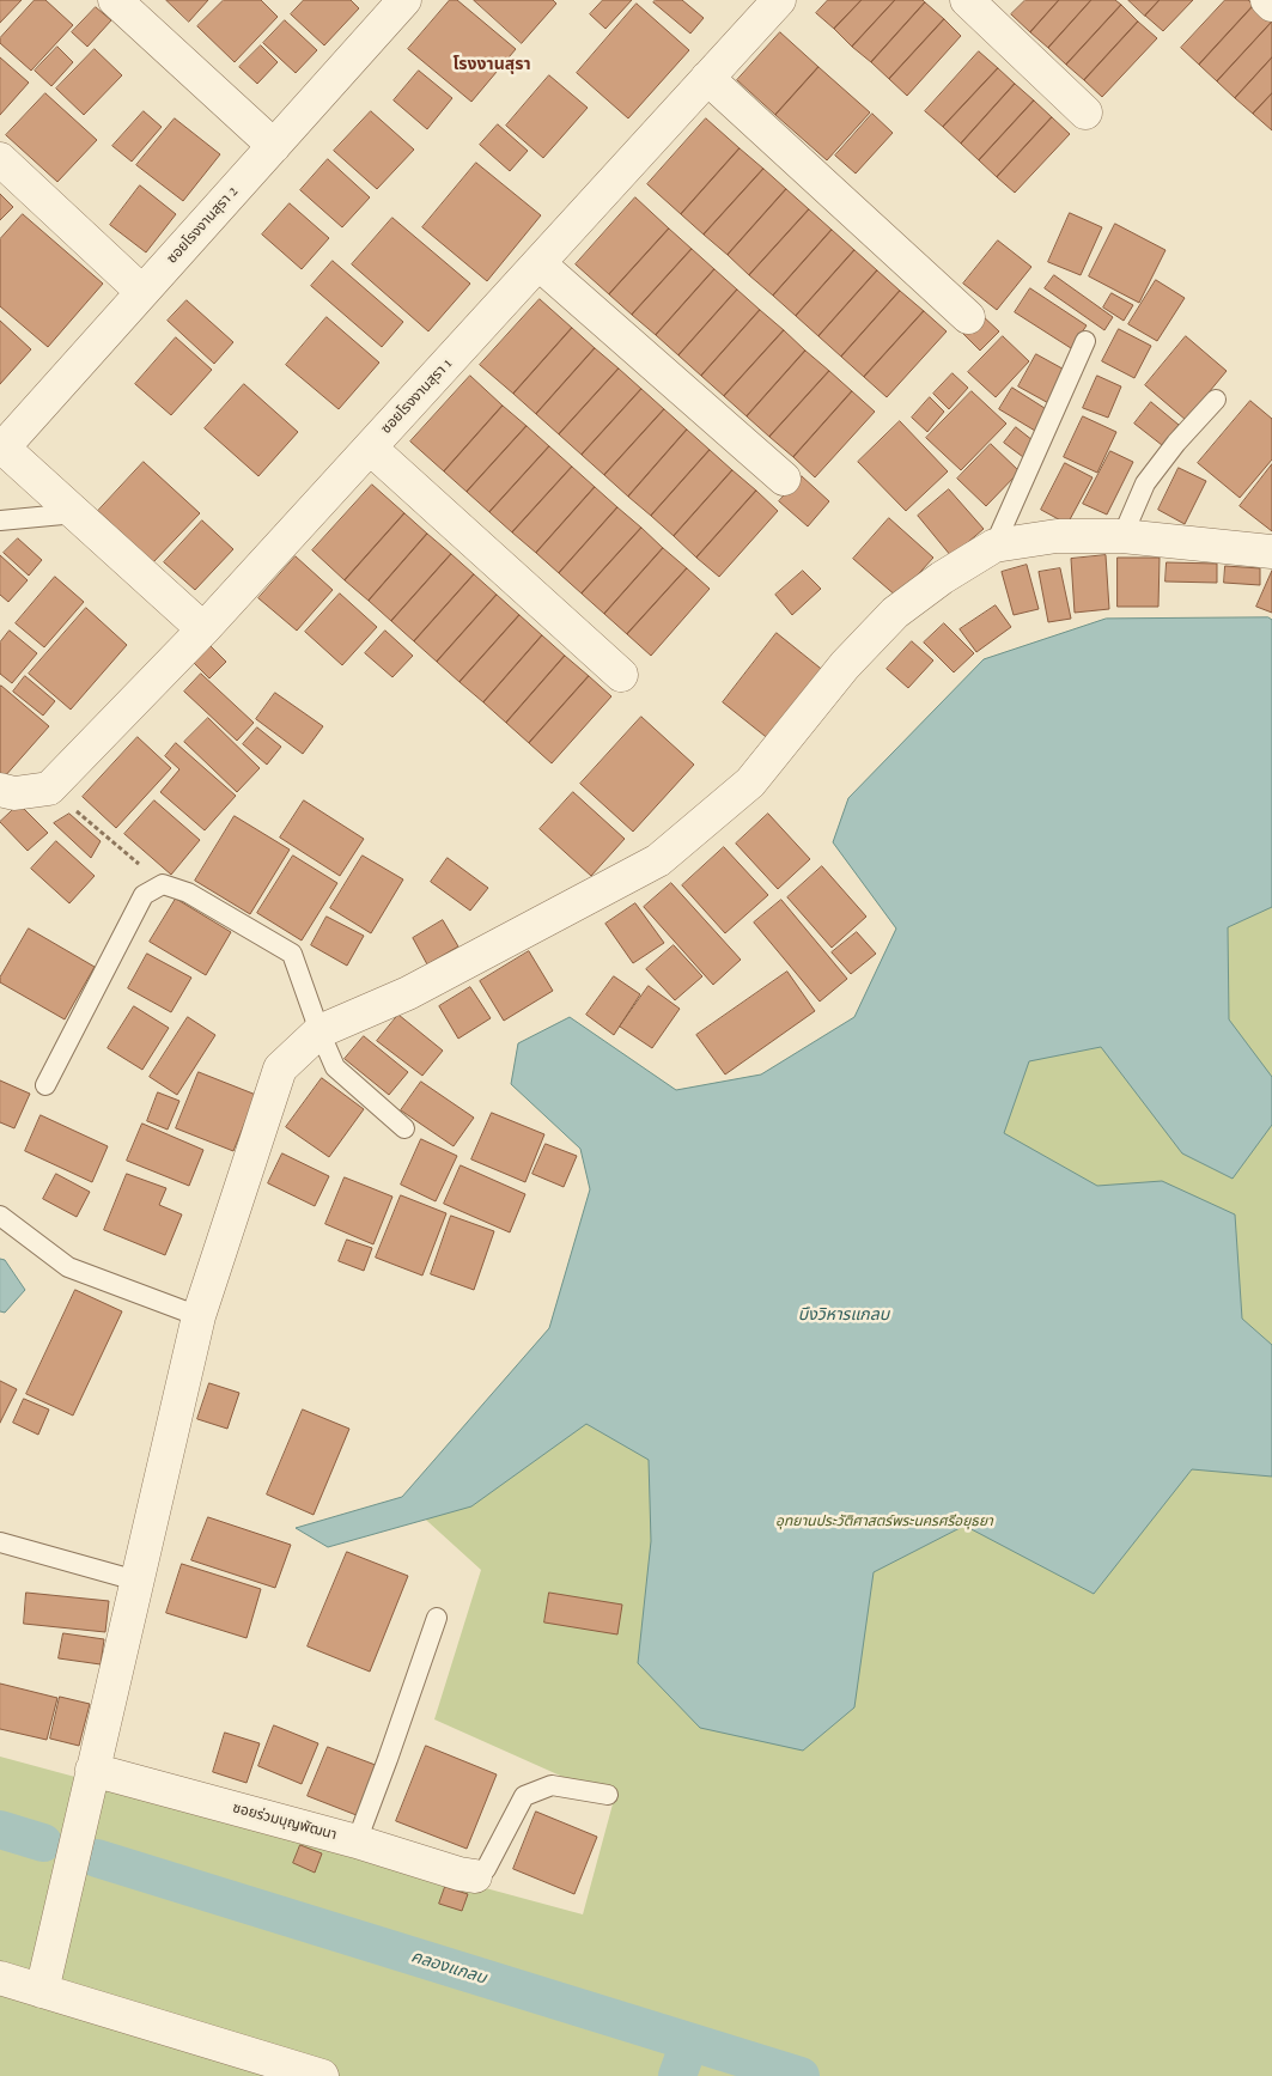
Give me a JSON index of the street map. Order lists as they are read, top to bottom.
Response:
{
  "streets": {
    "street": ["ซอยโรงงานสุรา 2", "ซอยโรงงานสุรา 1", "ซอยร่วมบุญพัฒนา"]
  },
  "districts": ["โรงงานสุรา"],
  "water": ["บึงวิหารแกลบ", "คลองแกลบ"],
  "parks": ["อุทยานประวัติศาสตร์พระนครศรีอยุธยา"]
}
